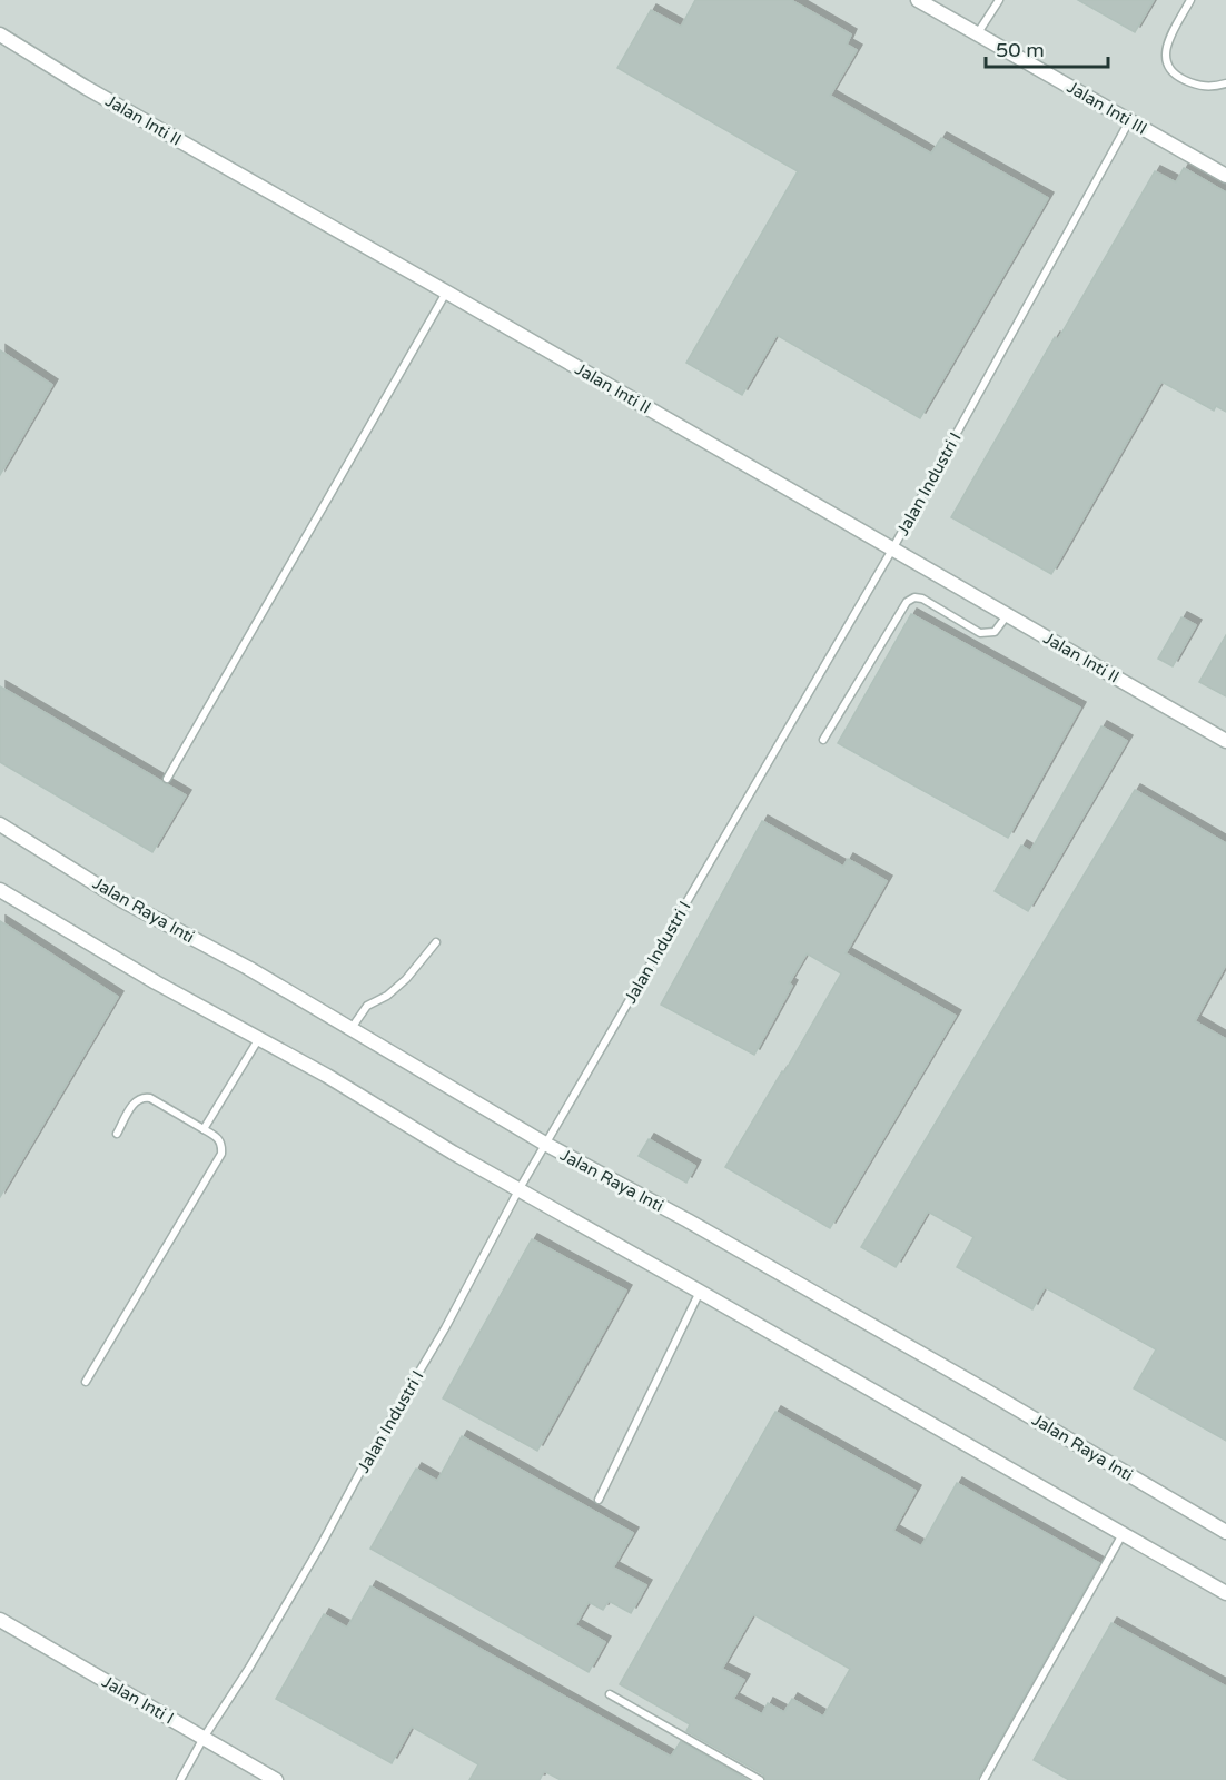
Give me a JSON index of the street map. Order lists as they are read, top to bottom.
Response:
{
  "streets": {
    "street": [
      "Jalan Inti III",
      "Jalan Inti II",
      "Jalan Raya Inti",
      "Jalan Inti I"
    ],
    "lane": ["Jalan Industri I"]
  },
  "crossings": [
    ["Jalan Inti III", "Jalan Industri I"],
    ["Jalan Inti II", "Jalan Industri I"],
    ["Jalan Industri I", "Jalan Raya Inti"],
    ["Jalan Industri I", "Jalan Inti I"]
  ],
  "scale_bar": "50 m"
}
